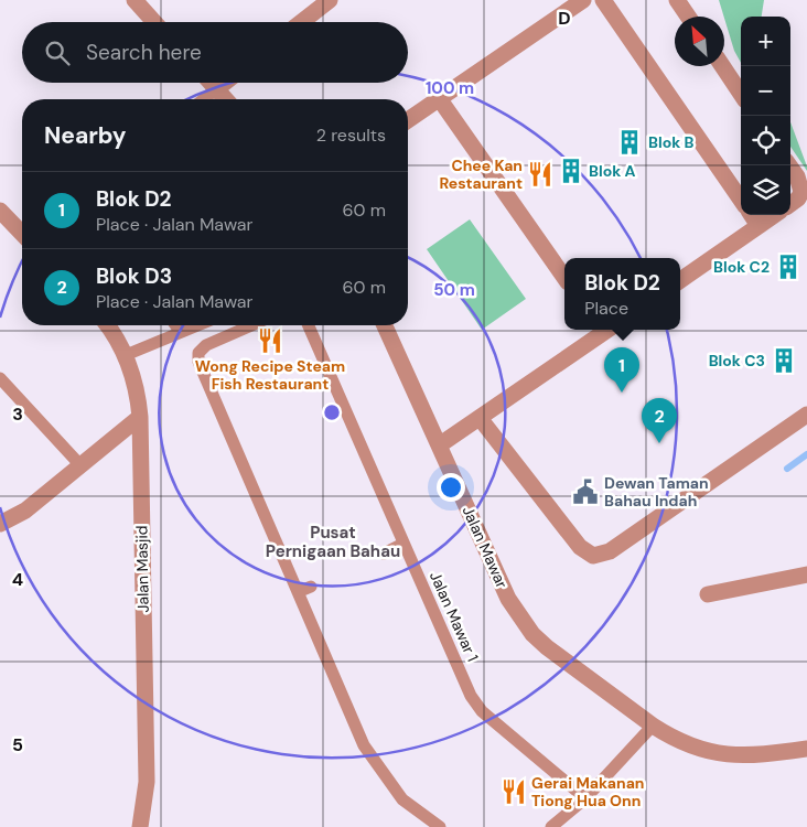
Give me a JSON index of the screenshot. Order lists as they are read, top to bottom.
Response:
{
  "streets": {
    "street": ["Jalan Mawar", "Jalan Masjid"],
    "lane": ["Jalan Mawar 1"]
  },
  "districts": ["Pusat Pernigaan Bahau"],
  "places": {
    "building": [
      "Blok B",
      "Blok A",
      "Blok C2",
      "Blok C3"
    ],
    "restaurant": ["Chee Kan Restaurant", "Wong Recipe Steam Fish Restaurant", "Gerai Makanan Tiong Hua Onn"],
    "public building": ["Dewan Taman Bahau Indah"]
  },
  "north": "top left",
  "page": {
    "map_buttons": ["+", "−"],
    "search": "Search here",
    "heading": ["Nearby", "2 results"],
    "list": [
      {
        "mark": "1",
        "name": "Blok D2",
        "note": "Place · Jalan Mawar",
        "value": "60 m"
      },
      {
        "mark": "2",
        "name": "Blok D3",
        "note": "Place · Jalan Mawar",
        "value": "60 m"
      }
    ],
    "popup": ["Blok D2", "Place"],
    "pins": ["1", "2"]
  },
  "grid": {
    "columns": ["D"],
    "rows": ["3", "4", "5"]
  },
  "rings": ["100 m", "50 m"]
}
